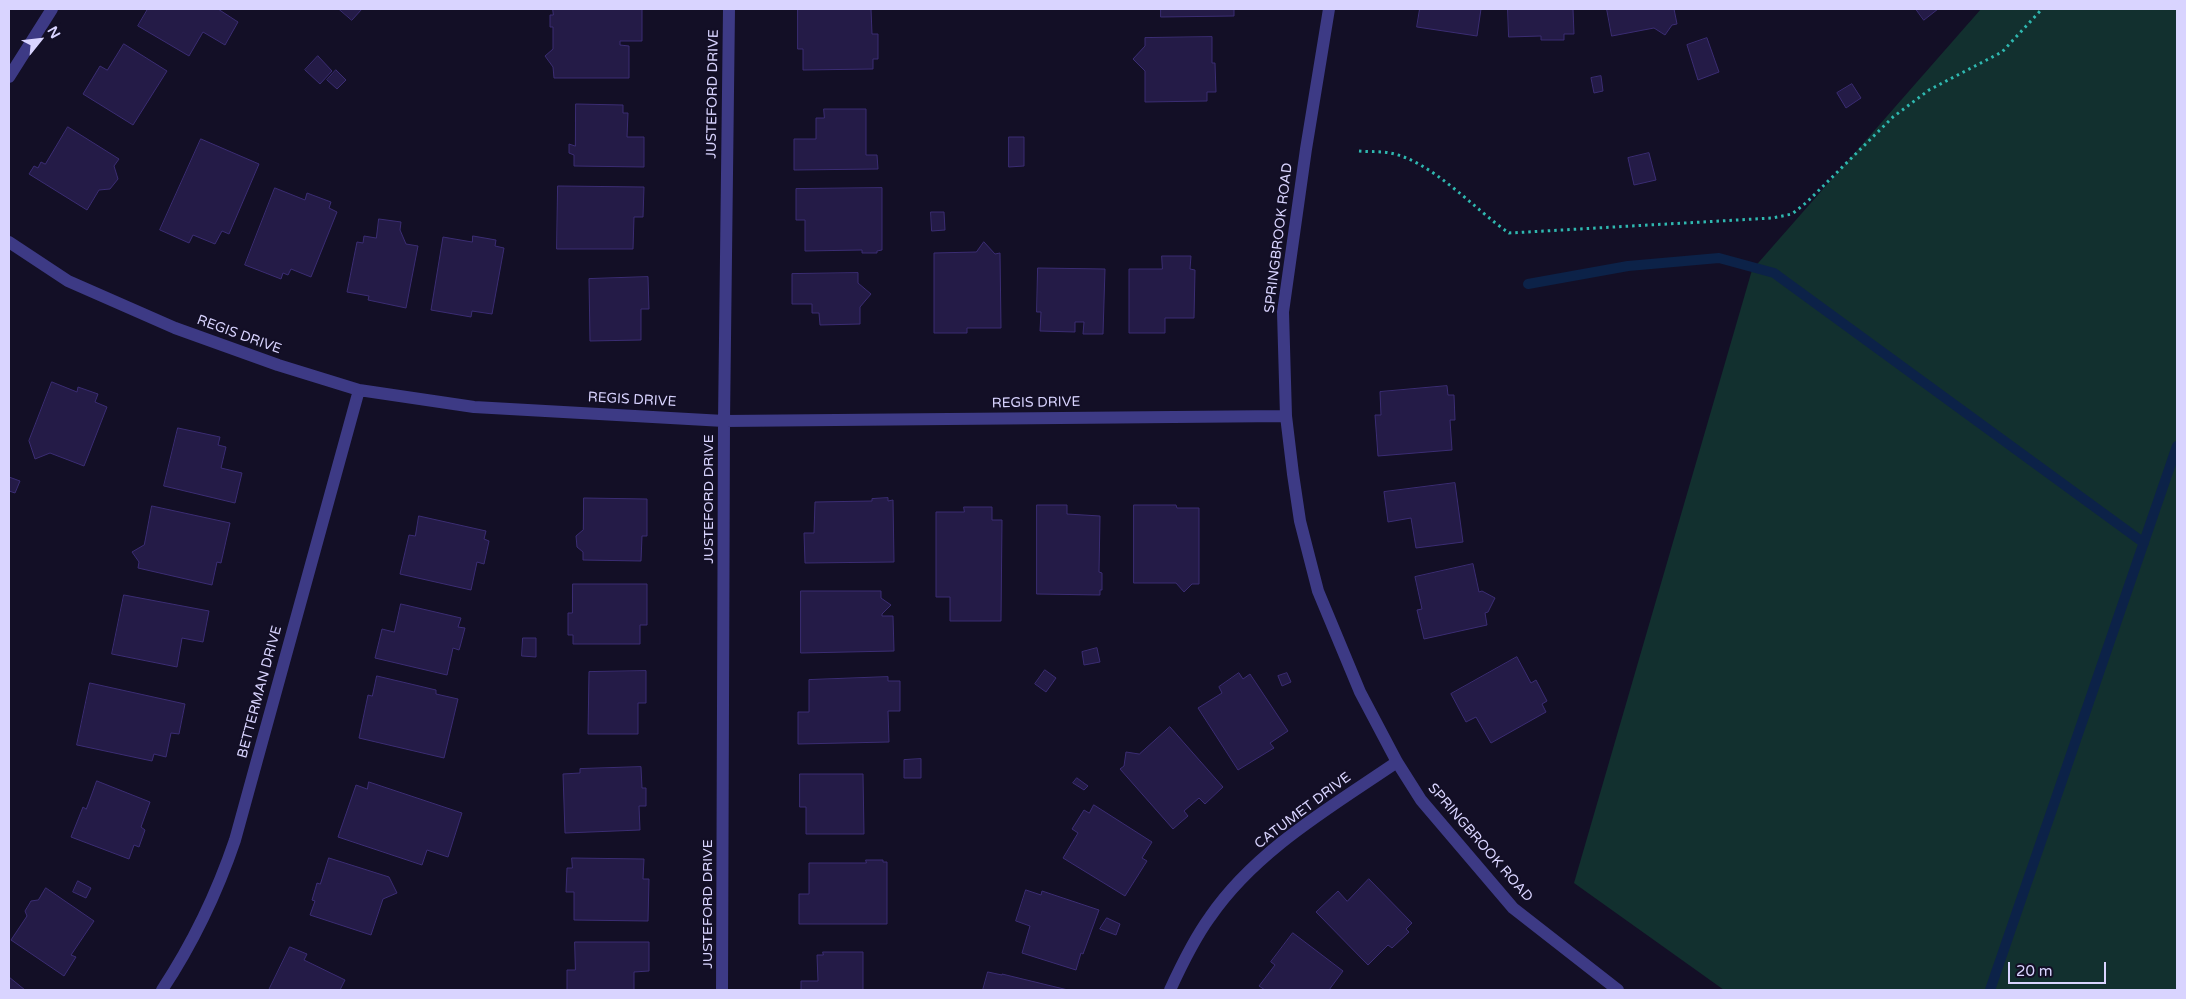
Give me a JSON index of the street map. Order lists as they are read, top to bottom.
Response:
{
  "streets": {
    "street": [
      "JUSTEFORD DRIVE",
      "SPRINGBROOK ROAD",
      "REGIS DRIVE",
      "BETTERMAN DRIVE",
      "CATUMET DRIVE"
    ]
  },
  "crossings": [
    ["JUSTEFORD DRIVE", "REGIS DRIVE"],
    ["SPRINGBROOK ROAD", "REGIS DRIVE"],
    ["SPRINGBROOK ROAD", "CATUMET DRIVE"],
    ["REGIS DRIVE", "BETTERMAN DRIVE"]
  ],
  "scale_bar": "20 m",
  "north": "top right"
}
